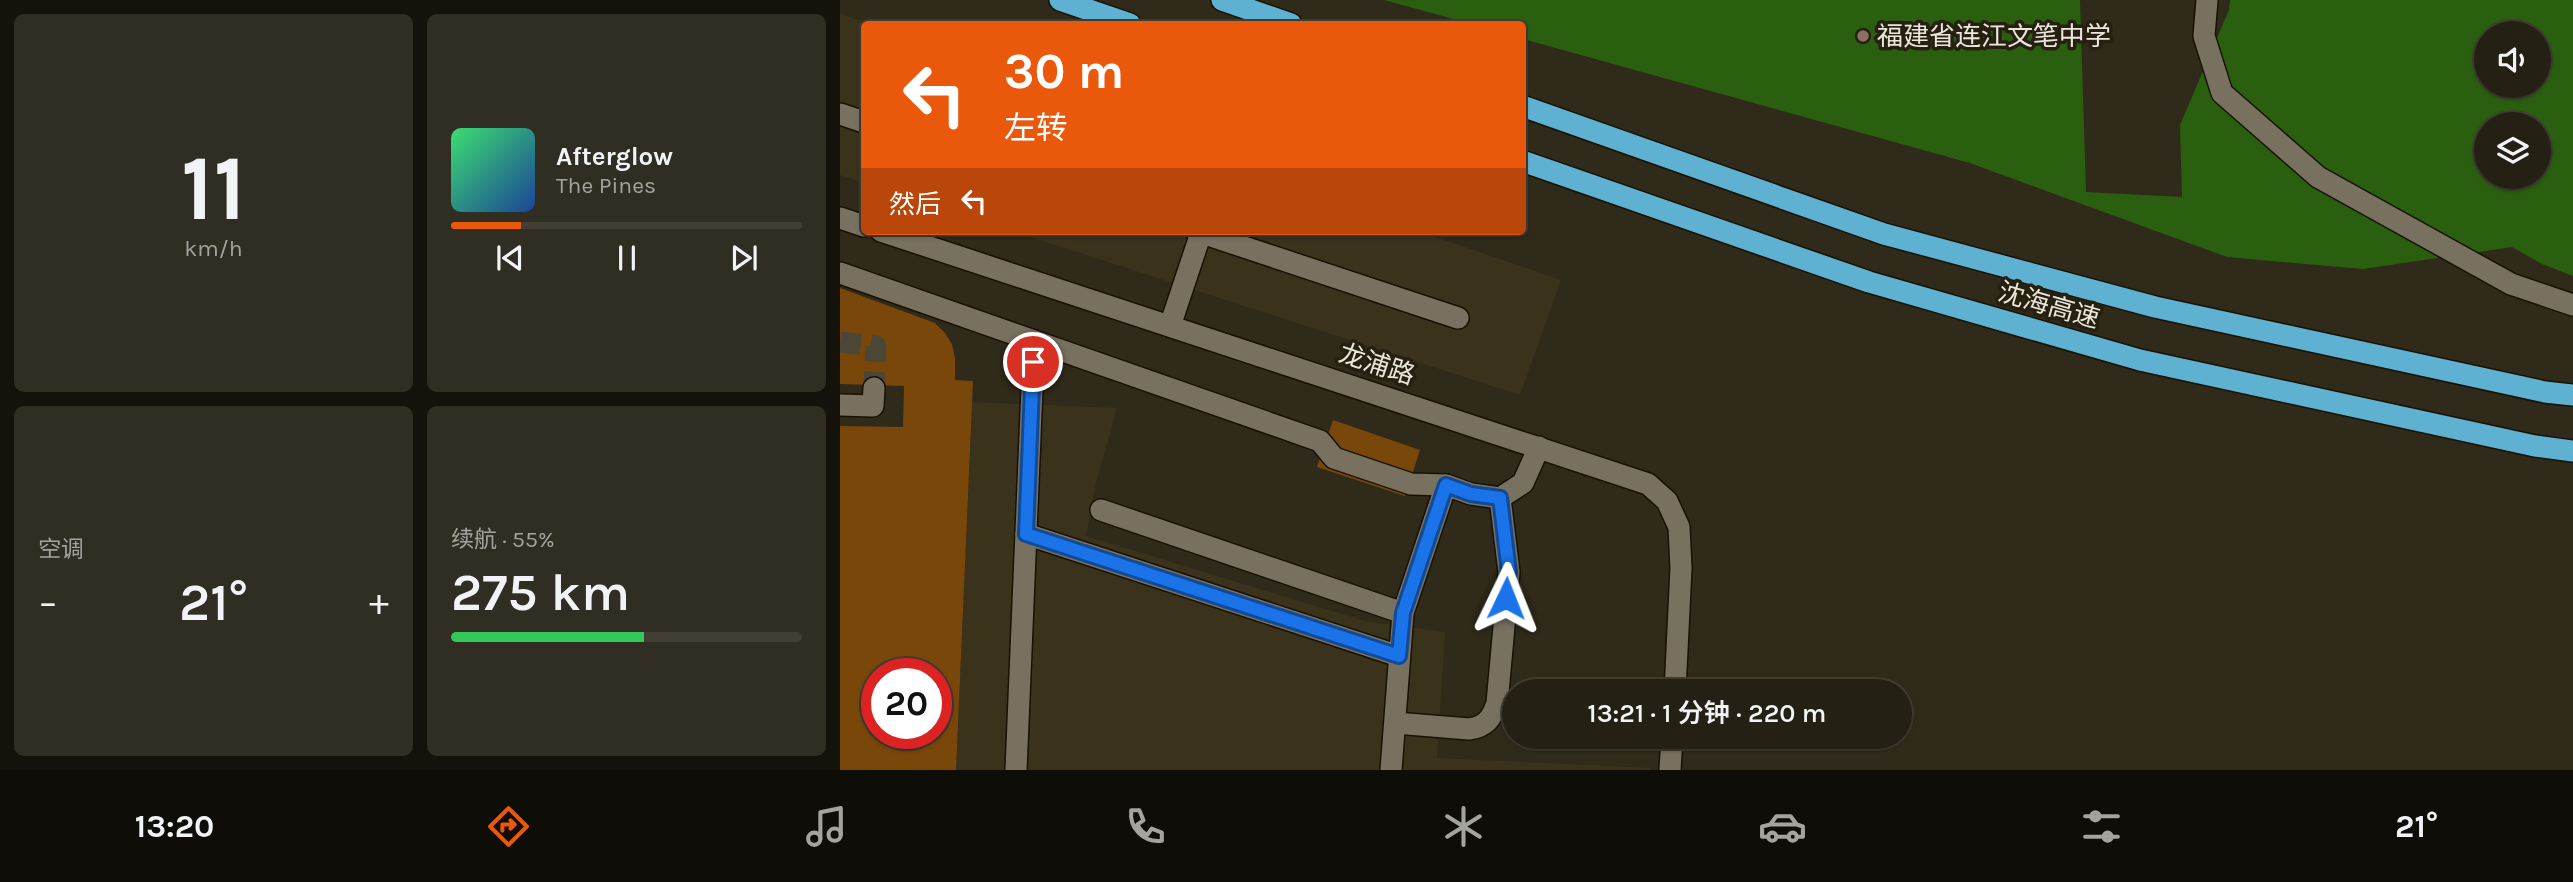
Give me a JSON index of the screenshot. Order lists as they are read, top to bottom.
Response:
{
  "streets": {
    "highway": ["沈海高速"],
    "street": ["龙浦路"]
  },
  "places": ["福建省连江文笔中学"],
  "page": {
    "tile": [
      ["11", "km/h"],
      "空调",
      ["续航 · 55%", "275 km"]
    ],
    "turn": ["30 m", "左转"],
    "song": ["Afterglow", "The Pines"],
    "then": "然后",
    "heat": ["−", "21°", "+"],
    "limit": "20",
    "trip": "13:21 · 1 分钟 · 220 m",
    "tabs": ["13:20", "21°"]
  }
}
